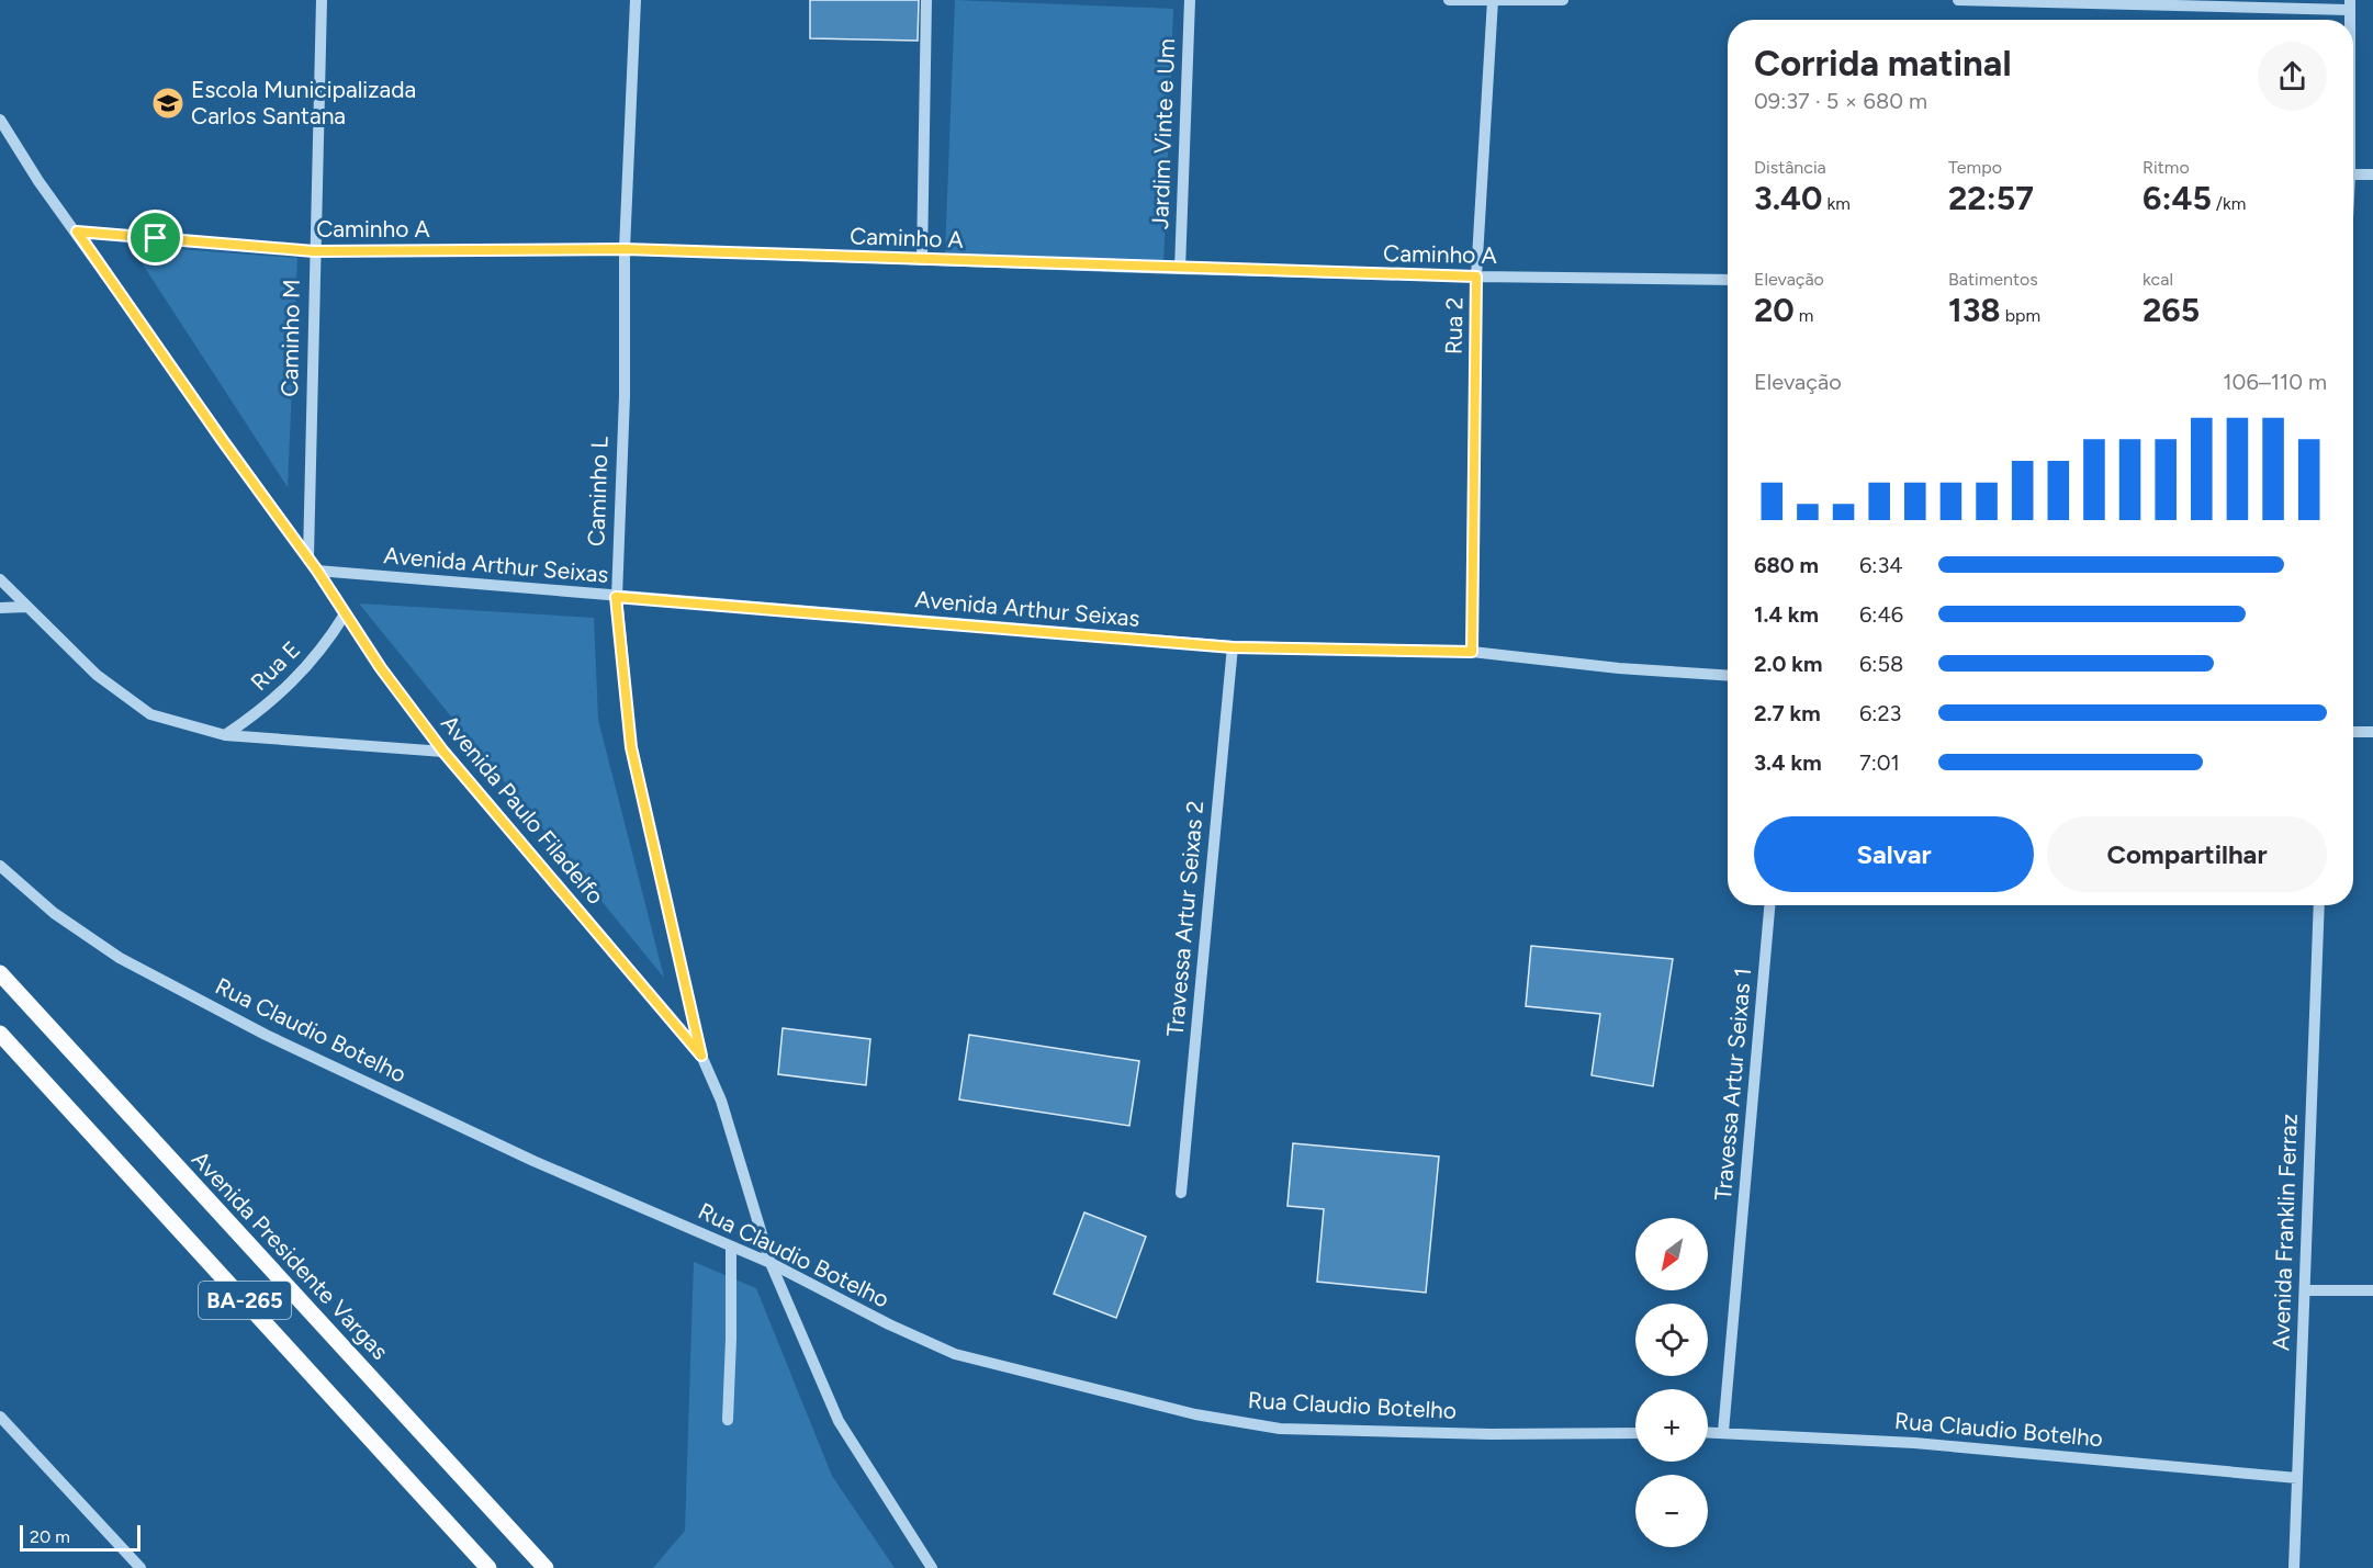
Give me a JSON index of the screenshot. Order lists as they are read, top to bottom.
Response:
{
  "streets": {
    "main road": ["Avenida Presidente Vargas", "BA-265"],
    "street": [
      "Jardim Vinte e Um",
      "Caminho A",
      "Rua 2",
      "Caminho M",
      "Caminho L",
      "Avenida Arthur Seixas",
      "Rua E",
      "Avenida Paulo Filadelfo",
      "Travessa Artur Seixas 2",
      "Rua Claudio Botelho",
      "Travessa Artur Seixas 1",
      "Avenida Franklin Ferraz"
    ]
  },
  "crossings": [
    ["Jardim Vinte e Um", "Caminho A"],
    ["Caminho A", "Rua 2"],
    ["Caminho A", "Caminho M"],
    ["Caminho A", "Caminho L"],
    ["Caminho A", "Avenida Paulo Filadelfo"],
    ["Rua 2", "Avenida Arthur Seixas"],
    ["Caminho M", "Avenida Paulo Filadelfo"],
    ["Caminho L", "Avenida Arthur Seixas"],
    ["Caminho L", "Avenida Paulo Filadelfo"],
    ["Avenida Arthur Seixas", "Avenida Paulo Filadelfo"],
    ["Avenida Arthur Seixas", "Travessa Artur Seixas 2"],
    ["Rua E", "Avenida Paulo Filadelfo"],
    ["Avenida Paulo Filadelfo", "Rua Claudio Botelho"],
    ["Rua Claudio Botelho", "Travessa Artur Seixas 1"],
    ["Rua Claudio Botelho", "Avenida Franklin Ferraz"]
  ],
  "places": {
    "school or university": ["Escola Municipalizada Carlos Santana"]
  },
  "scale_bar": "20 m",
  "north": "bottom left",
  "page": {
    "heading": ["Corrida matinal", "09:37 · 5 × 680 m"],
    "stats": [
      ["Distância", "3.40 km"],
      ["Tempo", "22:57"],
      ["Ritmo", "6:45 /km"],
      ["Elevação", "20 m"],
      ["Batimentos", "138 bpm"],
      ["kcal", "265"]
    ],
    "chart": ["Elevação", "106–110 m"],
    "list": [
      {
        "name": "680 m",
        "note": "6:34"
      },
      {
        "name": "1.4 km",
        "note": "6:46"
      },
      {
        "name": "2.0 km",
        "note": "6:58"
      },
      {
        "name": "2.7 km",
        "note": "6:23"
      },
      {
        "name": "3.4 km",
        "note": "7:01"
      }
    ],
    "buttons": ["Salvar", "Compartilhar"],
    "map_buttons": ["+", "−"],
    "scale": "20 m"
  }
}
